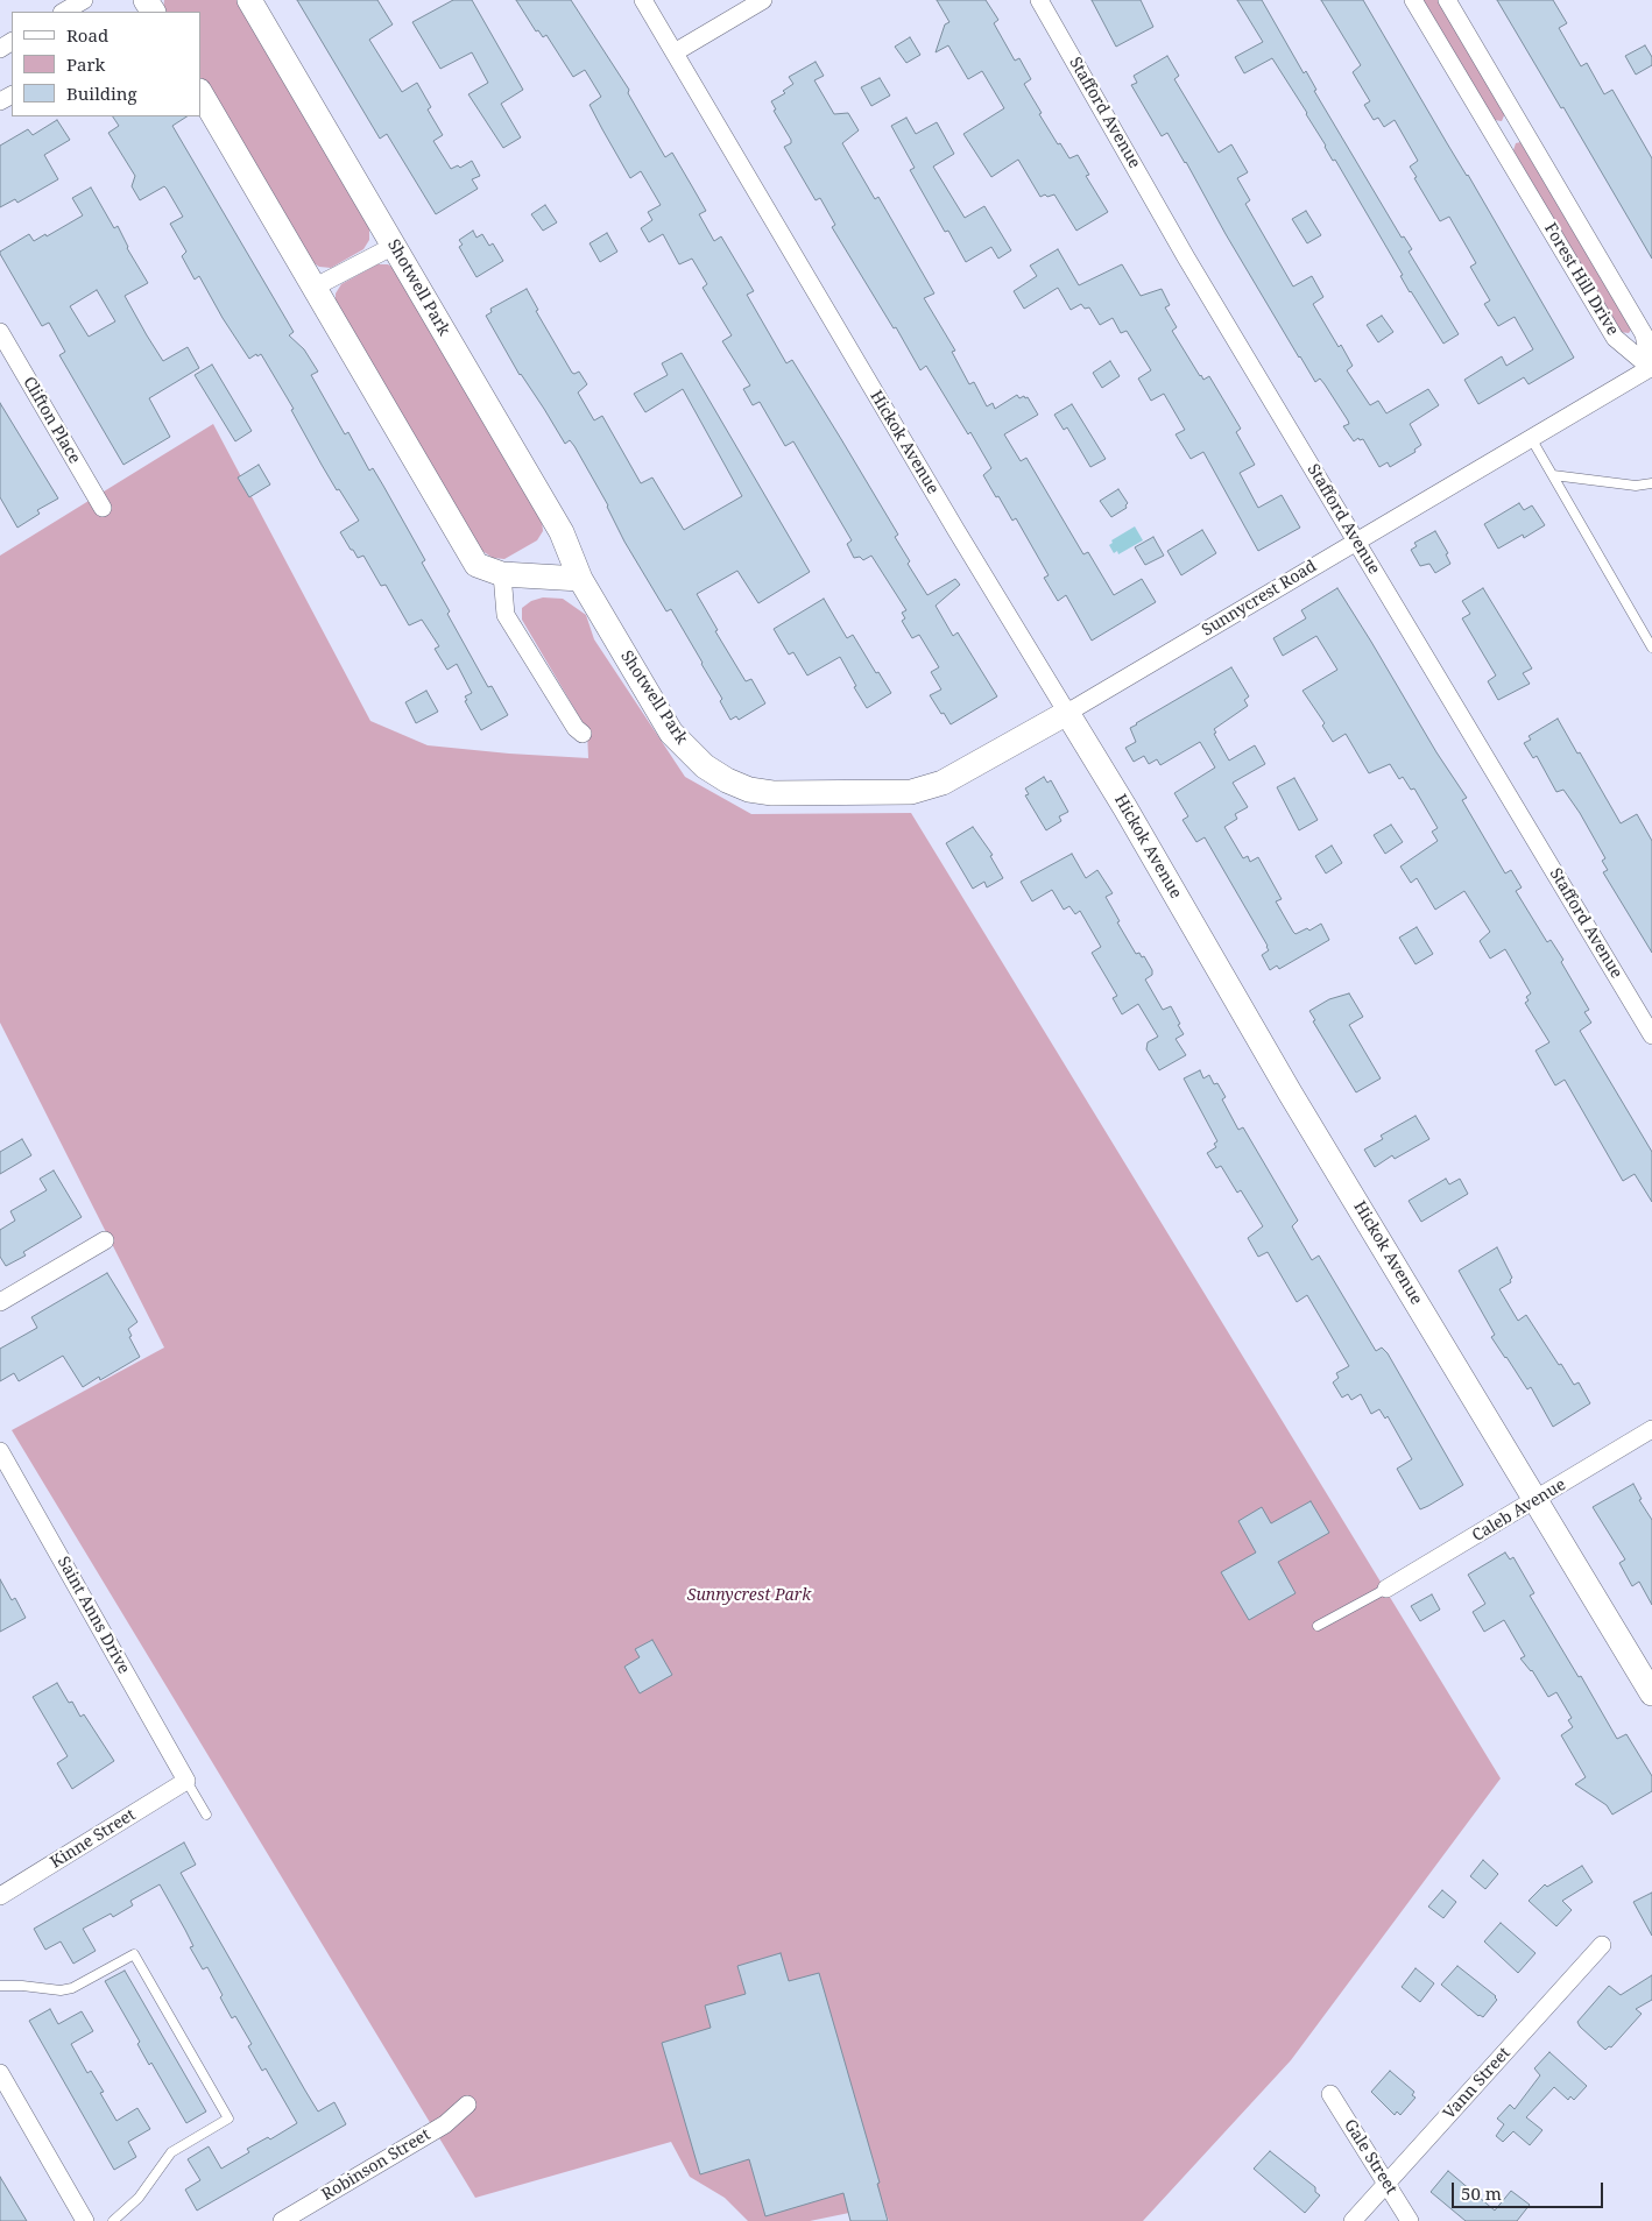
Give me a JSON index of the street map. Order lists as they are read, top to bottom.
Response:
{
  "streets": {
    "street": [
      "Stafford Avenue",
      "Forest Hill Drive",
      "Shotwell Park",
      "Clifton Place",
      "Hickok Avenue",
      "Sunnycrest Road",
      "Caleb Avenue",
      "Saint Anns Drive",
      "Kinne Street",
      "Vann Street",
      "Gale Street",
      "Robinson Street"
    ]
  },
  "crossings": [
    ["Stafford Avenue", "Sunnycrest Road"],
    ["Forest Hill Drive", "Sunnycrest Road"],
    ["Shotwell Park", "Sunnycrest Road"],
    ["Hickok Avenue", "Sunnycrest Road"],
    ["Hickok Avenue", "Caleb Avenue"],
    ["Saint Anns Drive", "Kinne Street"],
    ["Vann Street", "Gale Street"]
  ],
  "parks": ["Sunnycrest Park"],
  "legend": ["Road", "Park", "Building"],
  "scale_bar": "50 m"
}
